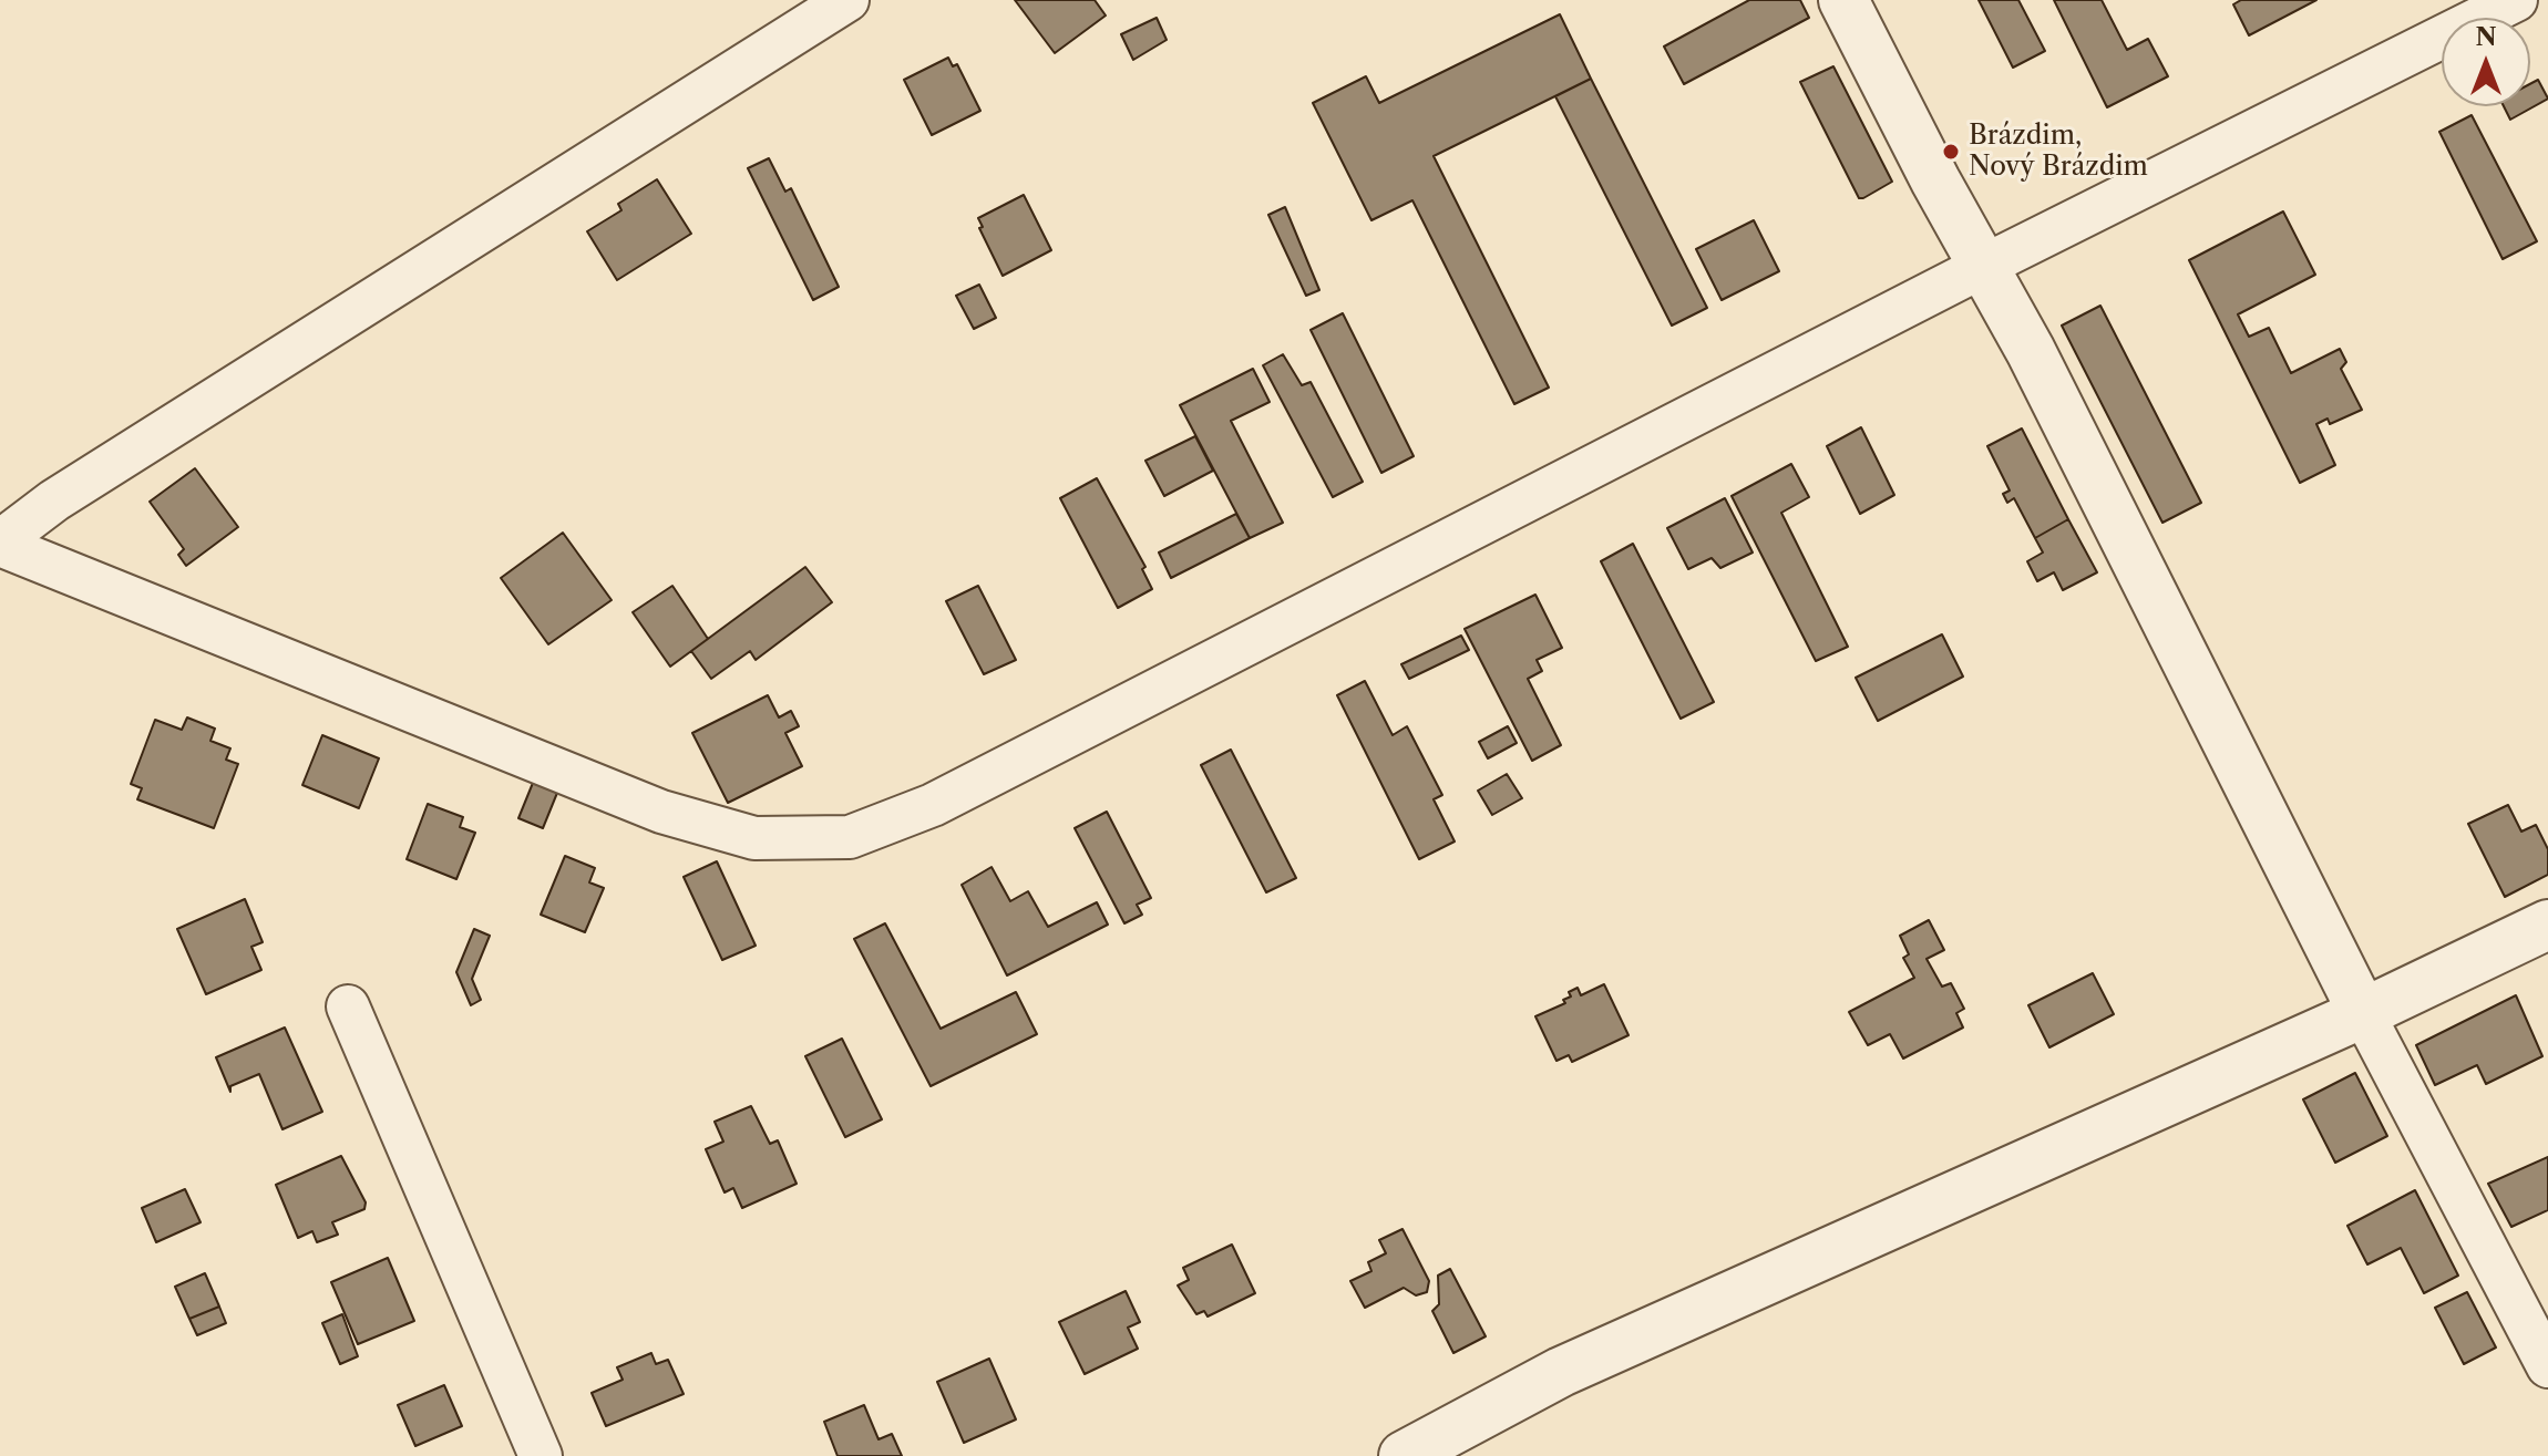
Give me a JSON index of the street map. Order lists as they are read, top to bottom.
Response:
{
  "places": ["Brázdim, Nový Brázdim"],
  "north": "top"
}
